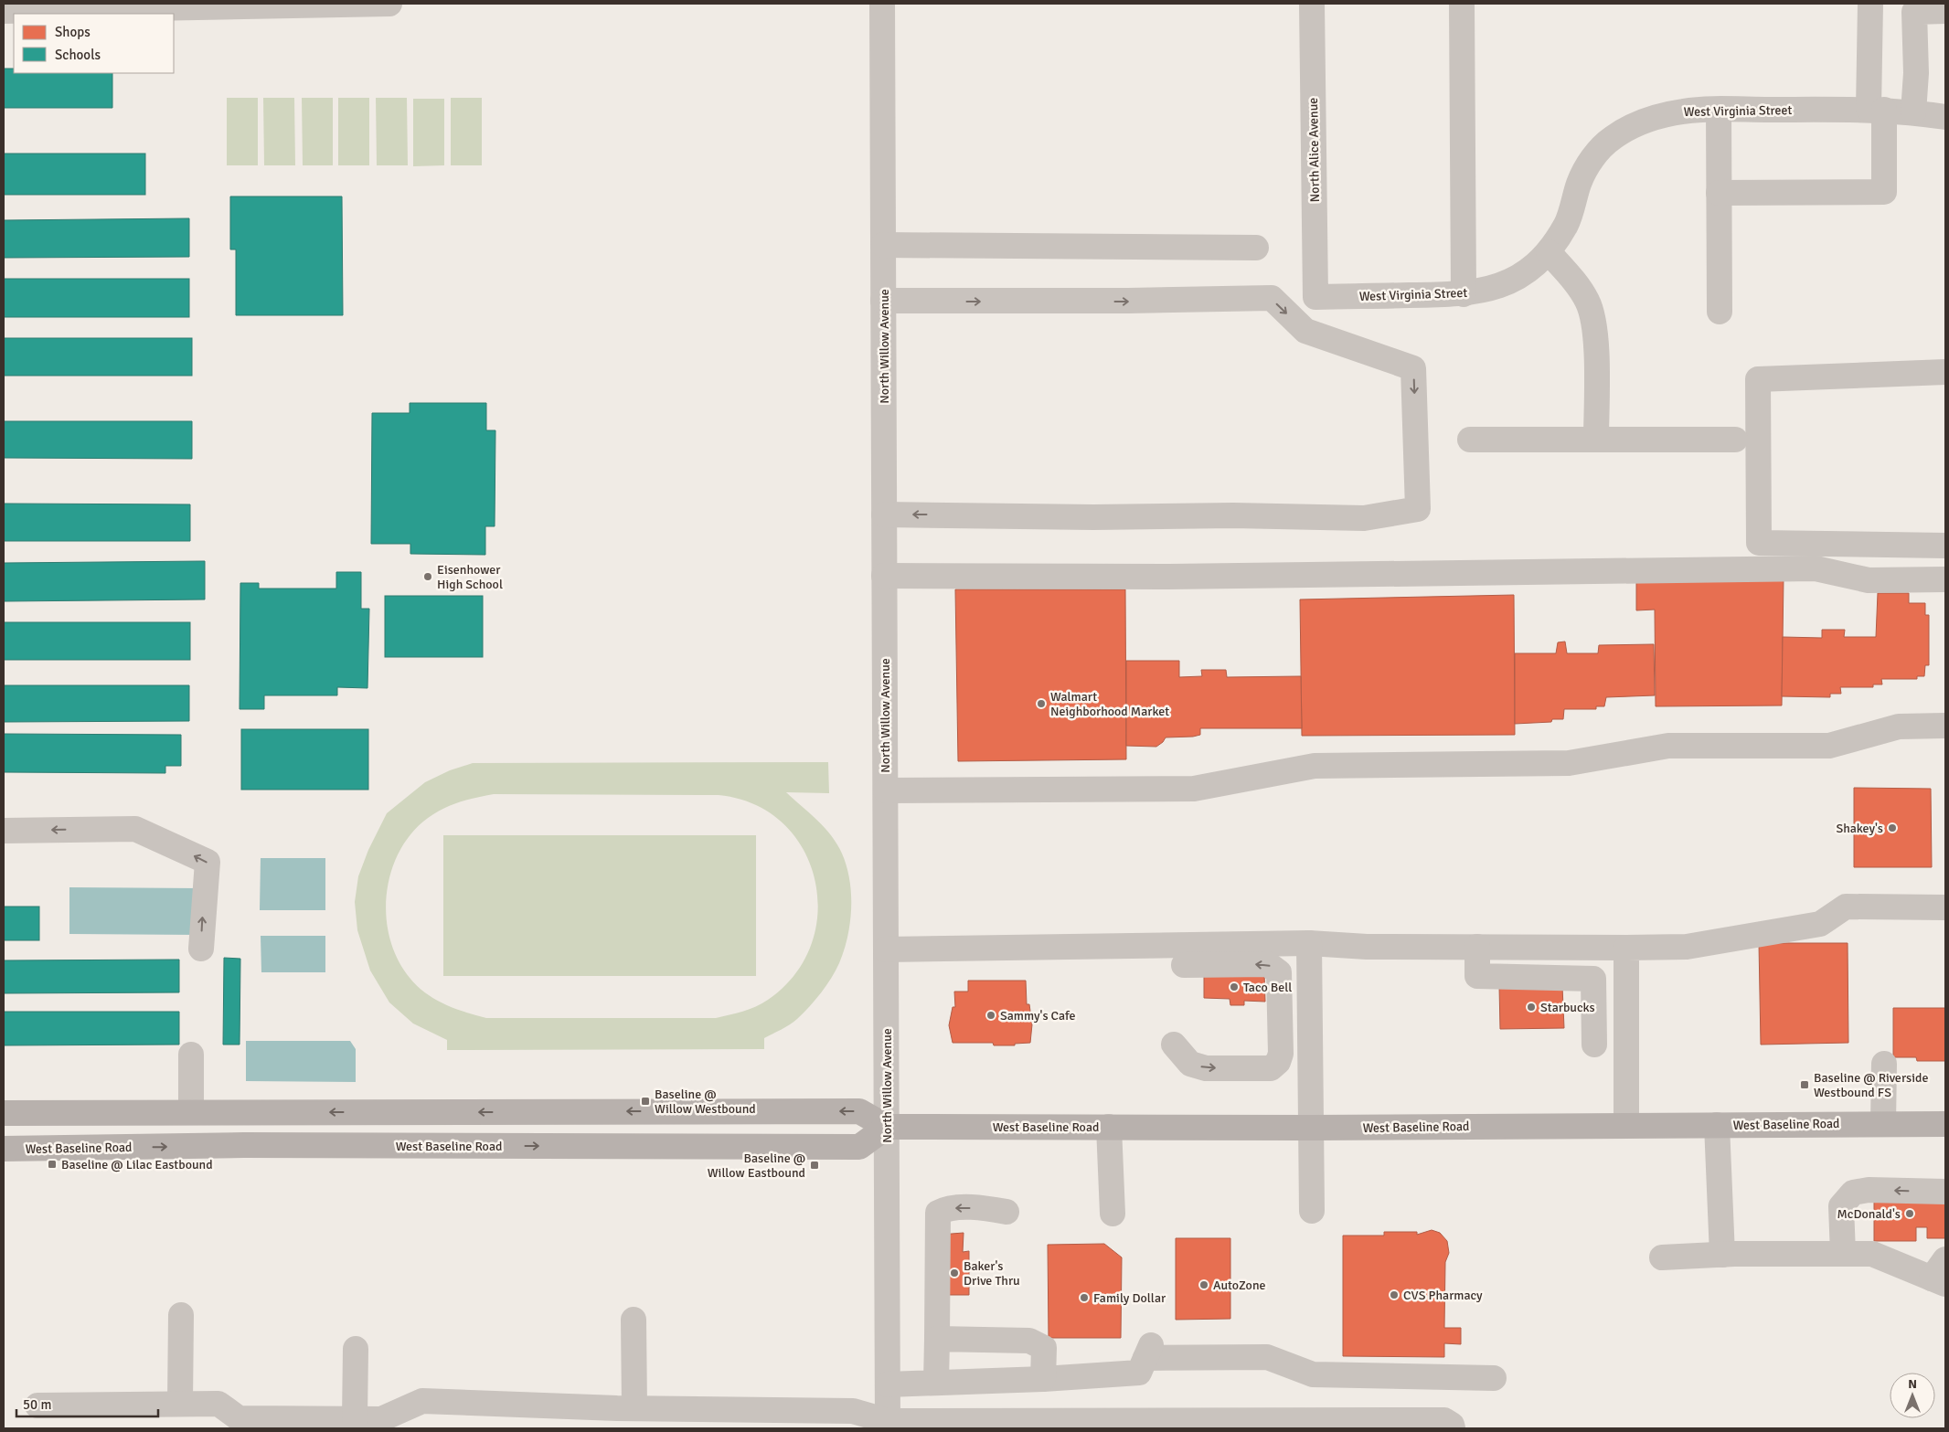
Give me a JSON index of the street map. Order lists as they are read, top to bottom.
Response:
{
  "streets": {
    "main road": ["West Baseline Road"],
    "street": ["West Virginia Street", "North Alice Avenue", "North Willow Avenue"]
  },
  "crossings": [
    ["West Virginia Street", "North Alice Avenue"],
    ["North Willow Avenue", "West Baseline Road"]
  ],
  "places": {
    "other": [
      "Eisenhower High School",
      "Walmart Neighborhood Market",
      "Shakey's",
      "Taco Bell",
      "Starbucks",
      "Sammy's Cafe",
      "McDonald's",
      "Baker's Drive Thru",
      "AutoZone",
      "CVS Pharmacy",
      "Family Dollar"
    ],
    "transit": [
      "Baseline @ Riverside Westbound FS",
      "Baseline @ Willow Westbound",
      "Baseline @ Lilac Eastbound",
      "Baseline @ Willow Eastbound"
    ]
  },
  "legend": ["Shops", "Schools"],
  "scale_bar": "50 m",
  "north": "top"
}
